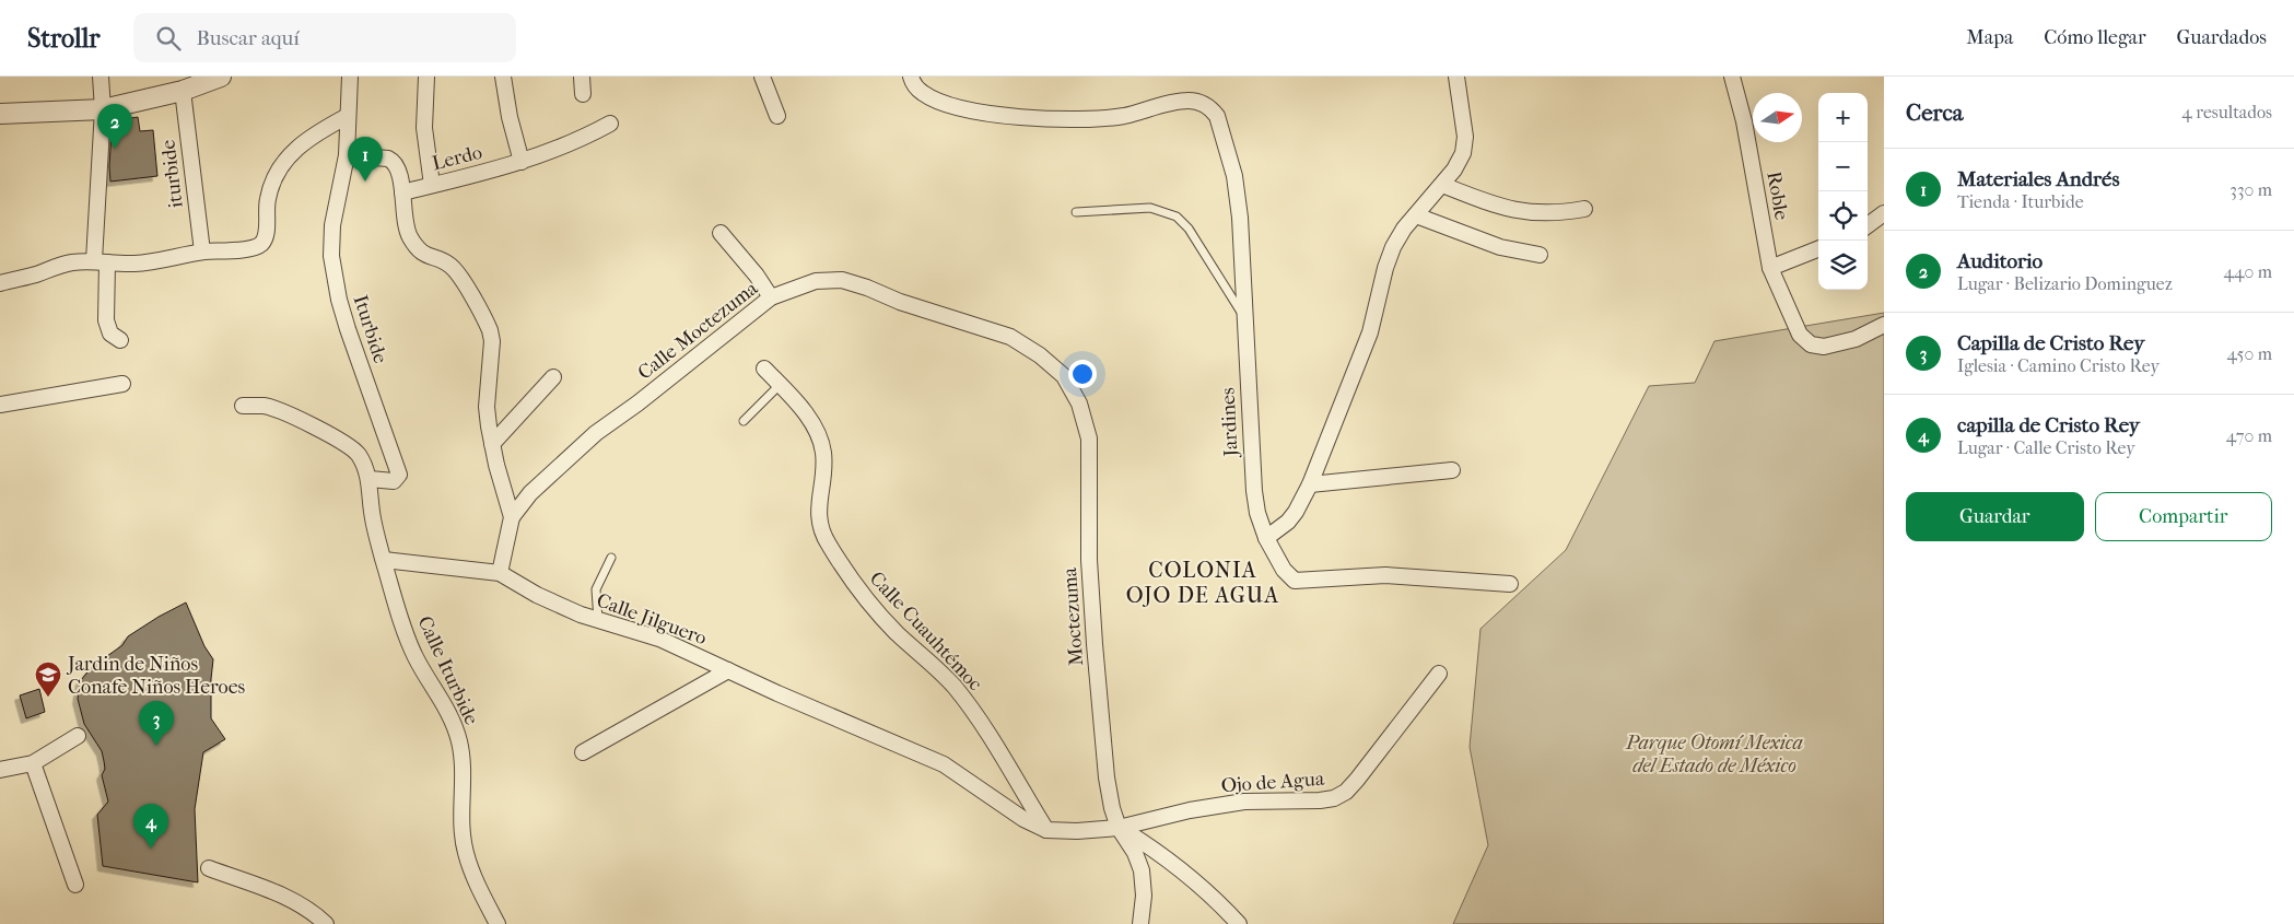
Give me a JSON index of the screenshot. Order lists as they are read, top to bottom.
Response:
{
  "streets": {
    "street": [
      "Lerdo",
      "iturbide",
      "Roble",
      "Iturbide",
      "Calle Moctezuma",
      "Jardines",
      "Moctezuma",
      "Calle Jilguero",
      "Calle Cuauhtémoc",
      "Calle Iturbide",
      "Ojo de Agua"
    ]
  },
  "crossings": [
    ["Calle Moctezuma", "Moctezuma"],
    ["Moctezuma", "Calle Jilguero"],
    ["Moctezuma", "Ojo de Agua"],
    ["Calle Jilguero", "Calle Cuauhtémoc"],
    ["Calle Jilguero", "Ojo de Agua"]
  ],
  "districts": ["COLONIA OJO DE AGUA"],
  "parks": ["Parque Otomí Mexica del Estado de México"],
  "places": {
    "school or university": ["Jardin de Niños Conafe Niños Heroes"]
  },
  "north": "right",
  "page": {
    "header": "Strollr",
    "search": "Buscar aquí",
    "nav": ["Mapa", "Cómo llegar", "Guardados"],
    "heading": ["Cerca", "4 resultados"],
    "map_buttons": ["+", "−"],
    "pins": [
      "2",
      "1",
      "3",
      "4"
    ],
    "list": [
      {
        "mark": "1",
        "name": "Materiales Andrés",
        "note": "Tienda · Iturbide",
        "value": "330 m"
      },
      {
        "mark": "2",
        "name": "Auditorio",
        "note": "Lugar · Belizario Dominguez",
        "value": "440 m"
      },
      {
        "mark": "3",
        "name": "Capilla de Cristo Rey",
        "note": "Iglesia · Camino Cristo Rey",
        "value": "450 m"
      },
      {
        "mark": "4",
        "name": "capilla de Cristo Rey",
        "note": "Lugar · Calle Cristo Rey",
        "value": "470 m"
      }
    ],
    "buttons": ["Guardar", "Compartir"]
  }
}
